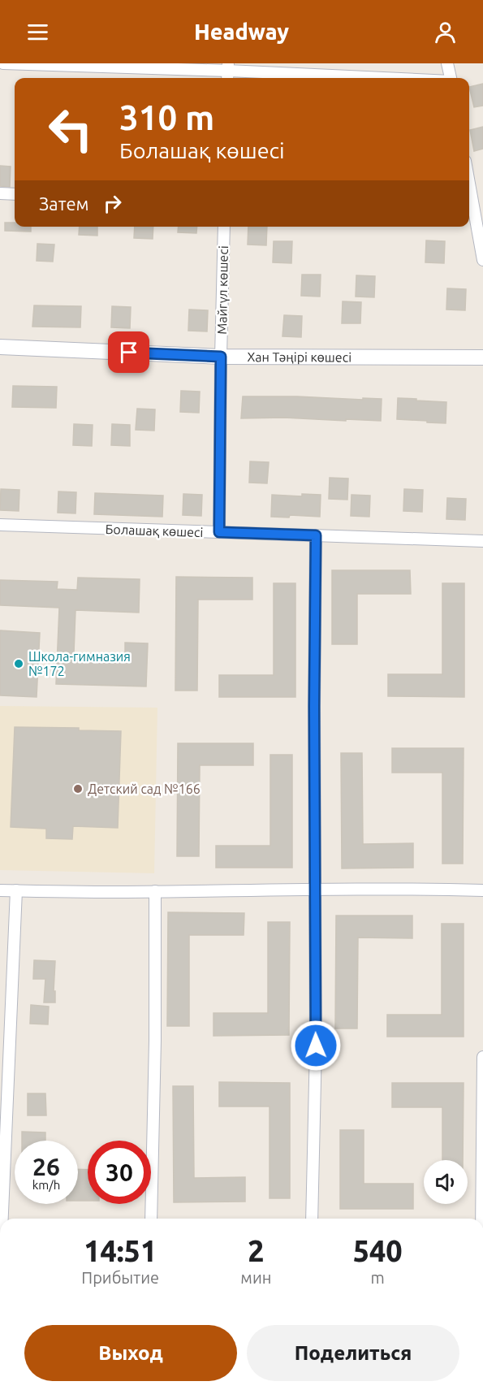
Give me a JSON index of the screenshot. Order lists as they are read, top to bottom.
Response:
{
  "streets": {
    "street": ["Майгүл көшесі", "Хан Тәңірі көшесі", "Болашақ көшесі"]
  },
  "crossings": [
    ["Майгүл көшесі", "Хан Тәңірі көшесі"],
    ["Майгүл көшесі", "Болашақ көшесі"]
  ],
  "places": ["Школа-гимназия №172", "Детский сад №166"],
  "page": {
    "header": "Headway",
    "turn": ["310 m", "Болашақ көшесі"],
    "then": "Затем",
    "speed": "26 km/h",
    "limit": "30",
    "eta": [
      "14:51",
      "Прибытие",
      "2",
      "мин",
      "540",
      "m"
    ],
    "buttons": ["Выход", "Поделиться"]
  }
}
